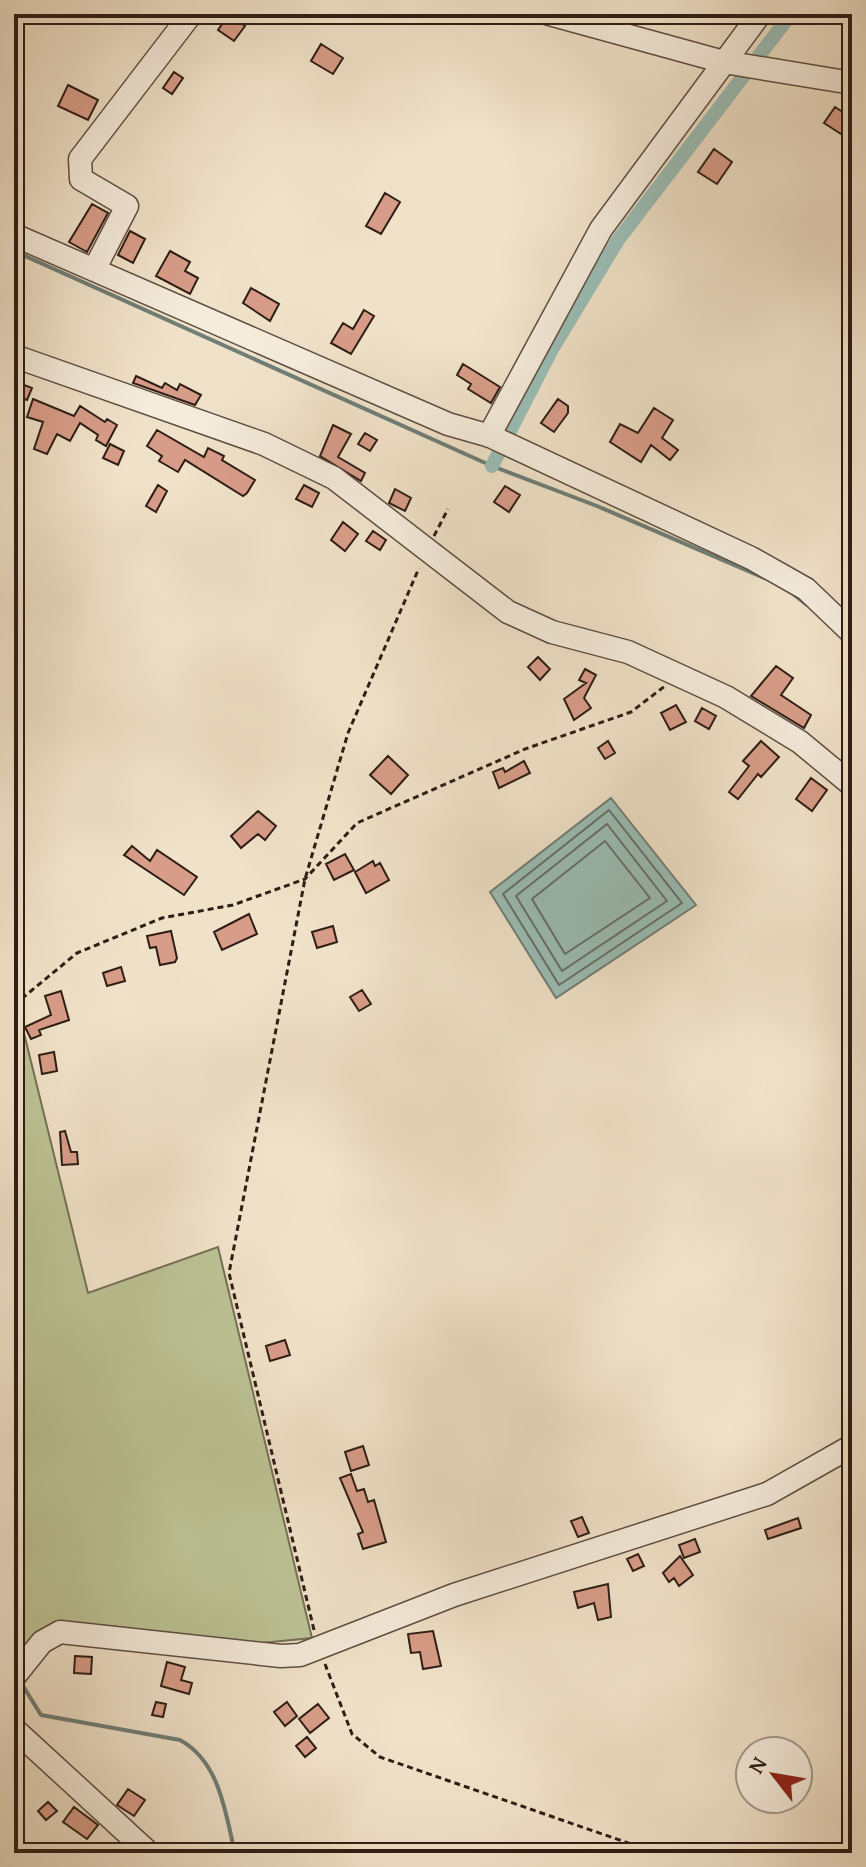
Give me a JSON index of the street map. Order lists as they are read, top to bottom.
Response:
{
  "north": "top left"
}
